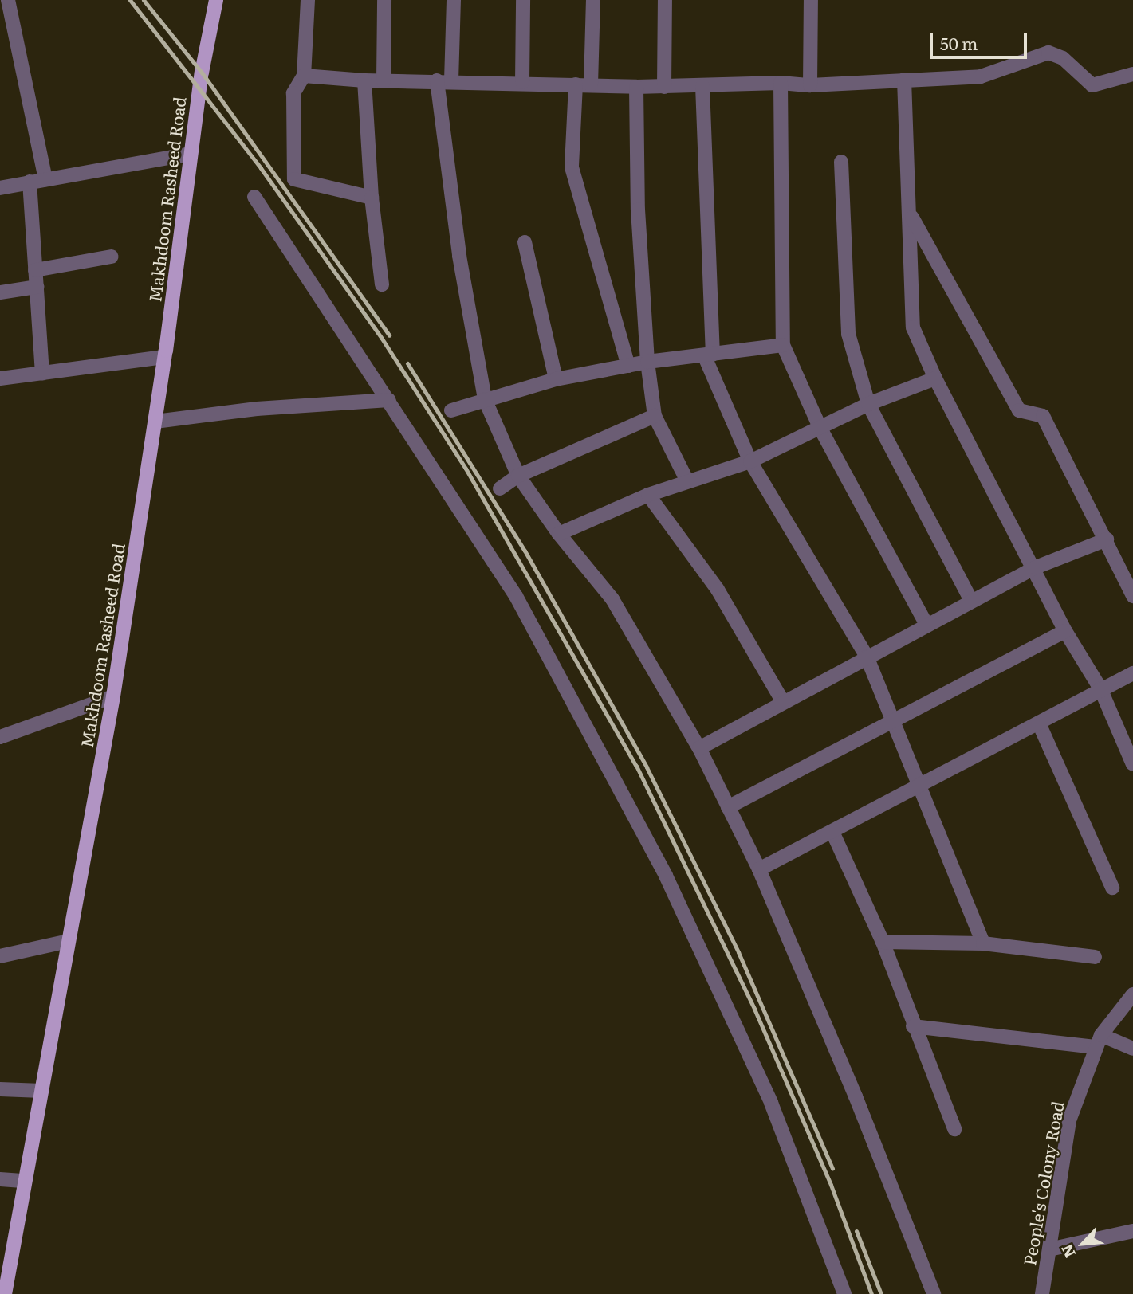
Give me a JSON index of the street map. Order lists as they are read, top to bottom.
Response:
{
  "streets": {
    "main road": ["Makhdoom Rasheed Road"],
    "street": ["People's Colony Road"]
  },
  "scale_bar": "50 m",
  "north": "bottom left"
}
